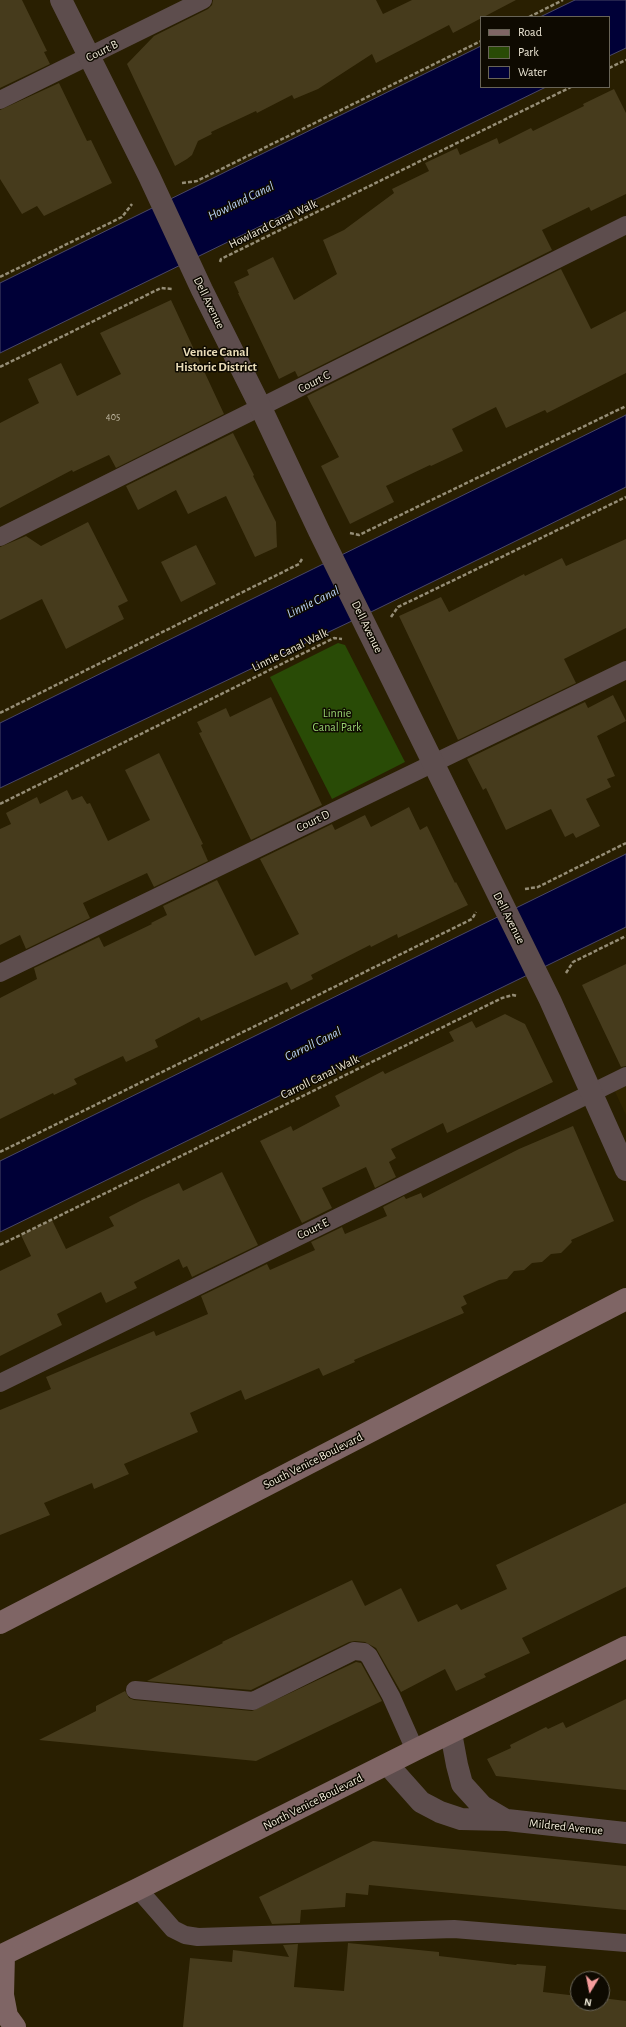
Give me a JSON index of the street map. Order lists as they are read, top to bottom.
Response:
{
  "streets": {
    "main road": ["South Venice Boulevard", "North Venice Boulevard"],
    "street": ["Dell Avenue", "Mildred Avenue"],
    "lane": [
      "Court B",
      "Court C",
      "Court D",
      "Court E"
    ],
    "path": ["Howland Canal Walk", "Linnie Canal Walk", "Carroll Canal Walk"]
  },
  "crossings": [
    ["Court B", "Dell Avenue"],
    ["Howland Canal Walk", "Dell Avenue"],
    ["Dell Avenue", "Court C"],
    ["Dell Avenue", "Linnie Canal Walk"],
    ["Dell Avenue", "Court D"],
    ["Dell Avenue", "Carroll Canal Walk"],
    ["Dell Avenue", "Court E"],
    ["North Venice Boulevard", "Mildred Avenue"]
  ],
  "districts": ["Venice Canal Historic District"],
  "water": ["Howland Canal", "Linnie Canal", "Carroll Canal"],
  "parks": ["Linnie Canal Park"],
  "house_numbers": ["405"],
  "legend": ["Road", "Park", "Water"],
  "north": "bottom"
}
